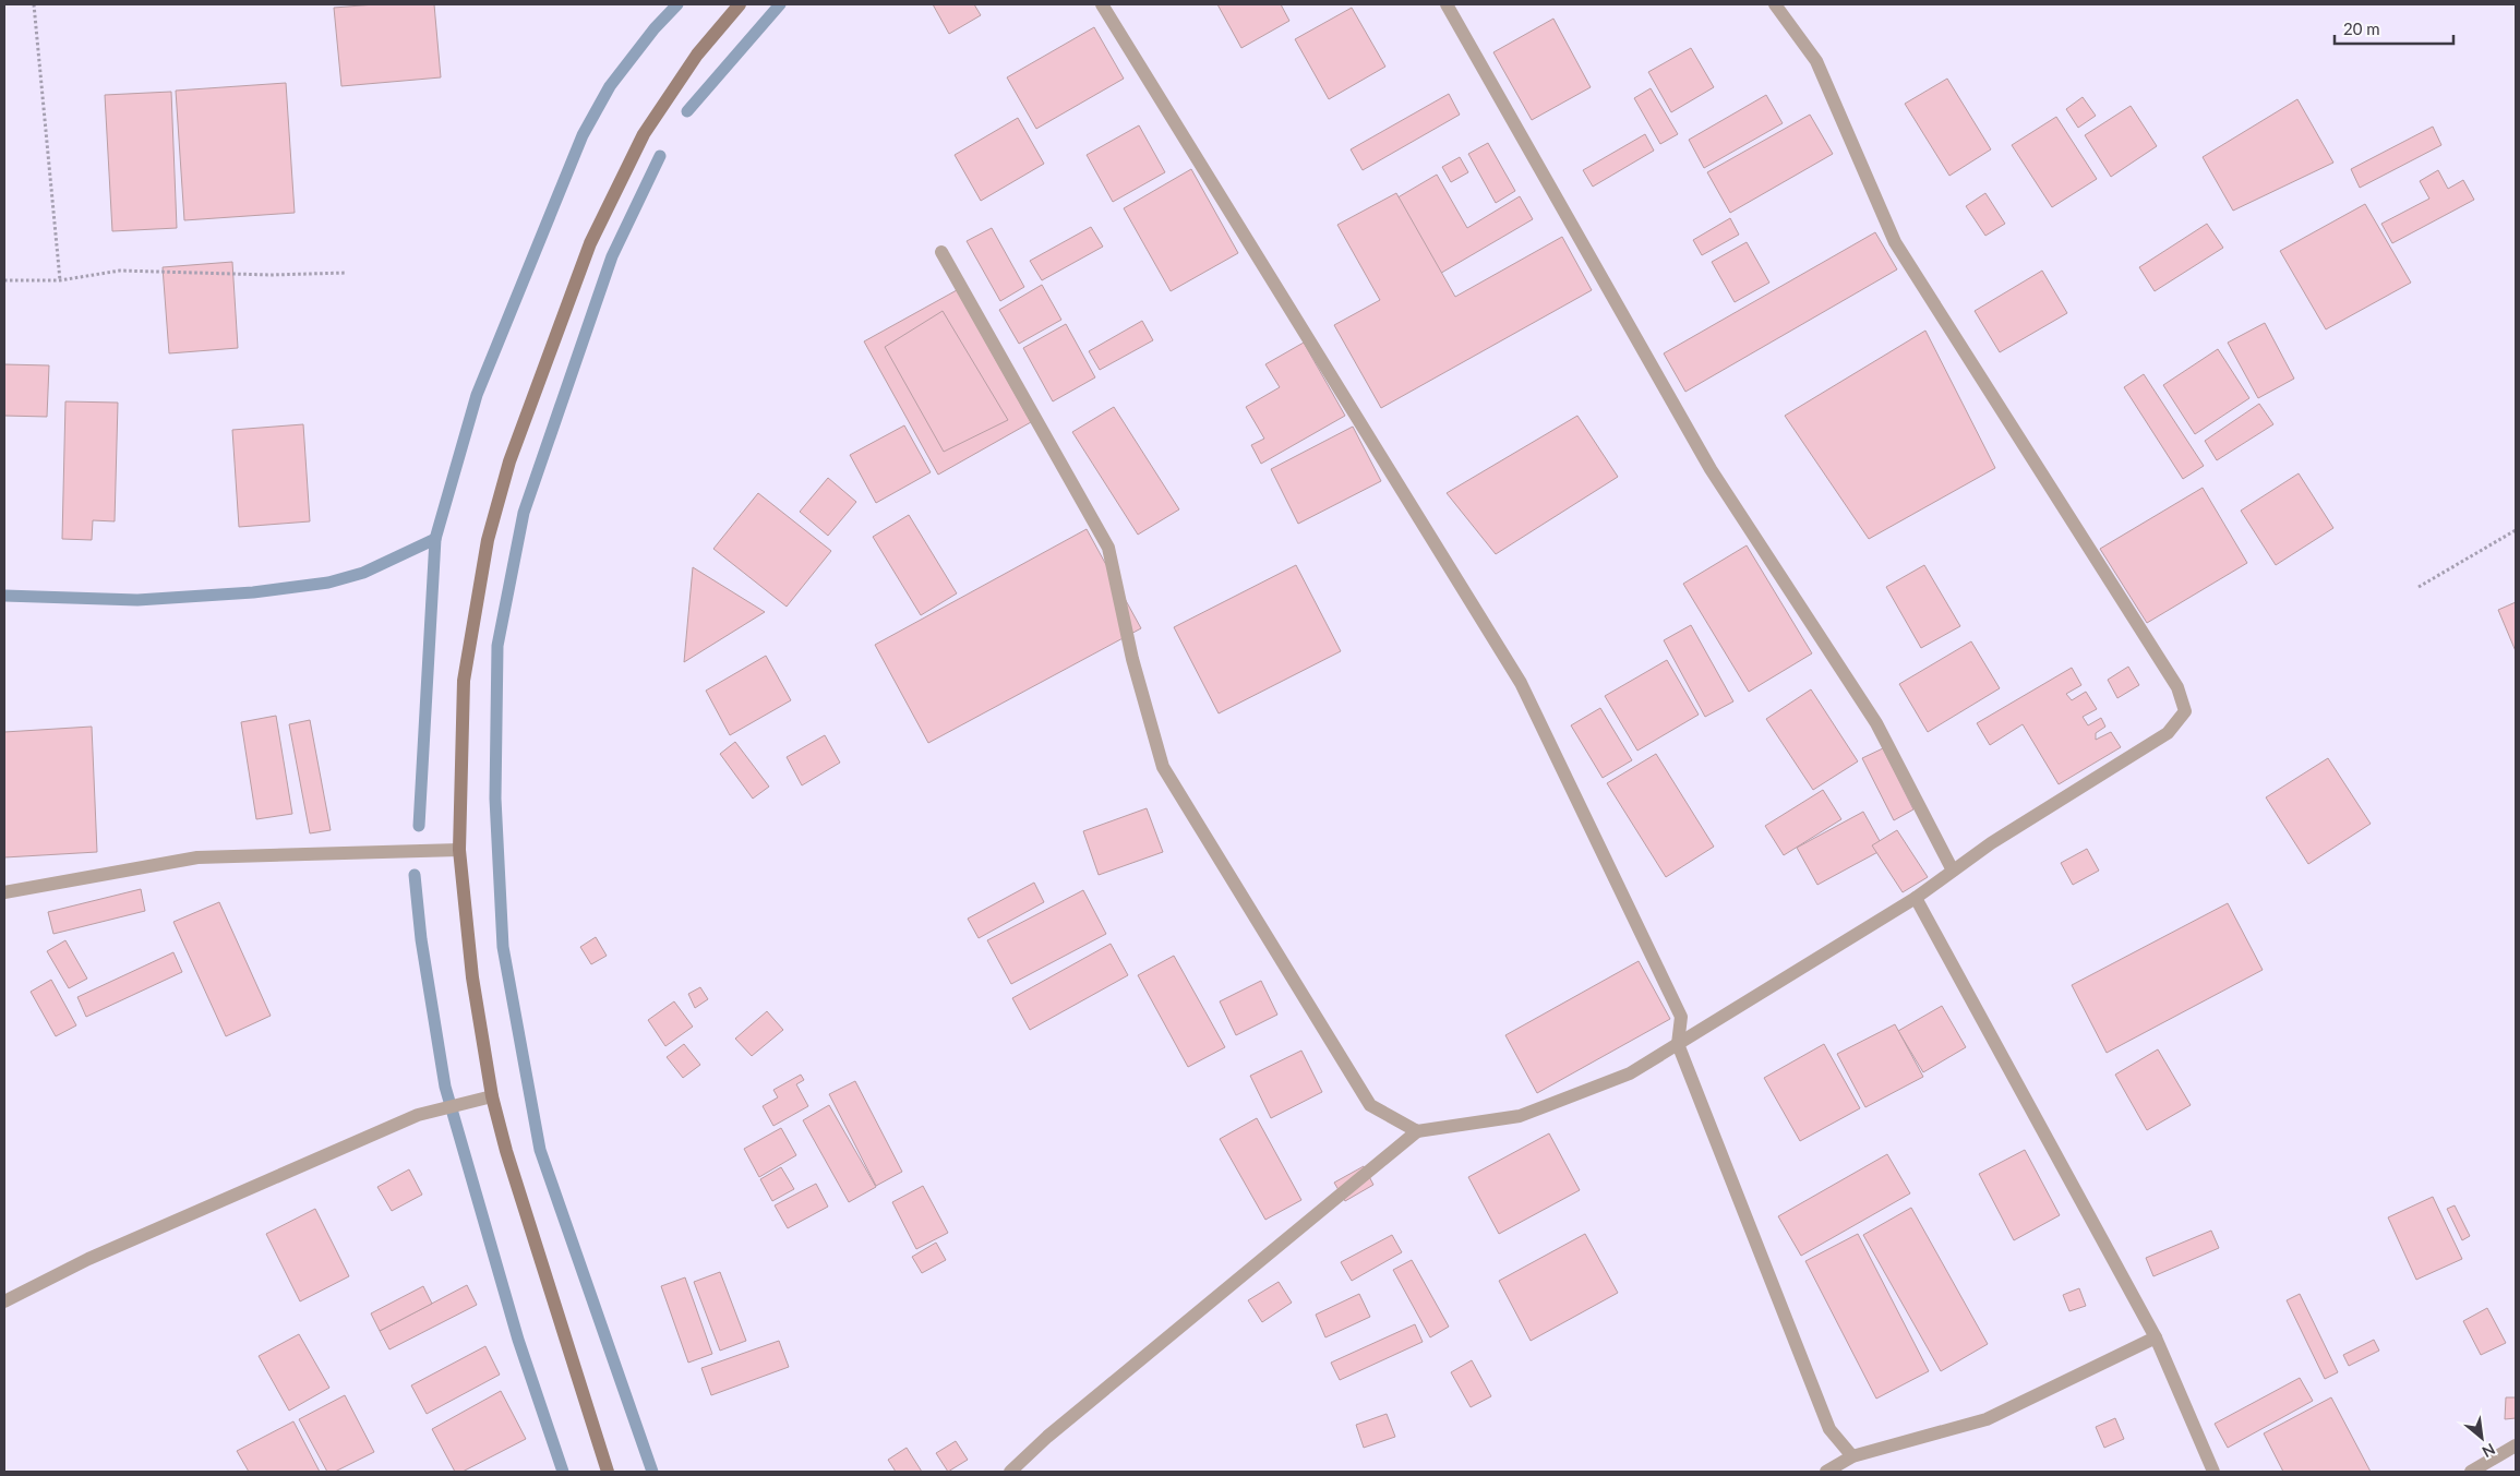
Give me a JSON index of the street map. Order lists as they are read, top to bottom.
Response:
{
  "scale_bar": "20 m",
  "north": "bottom right"
}
